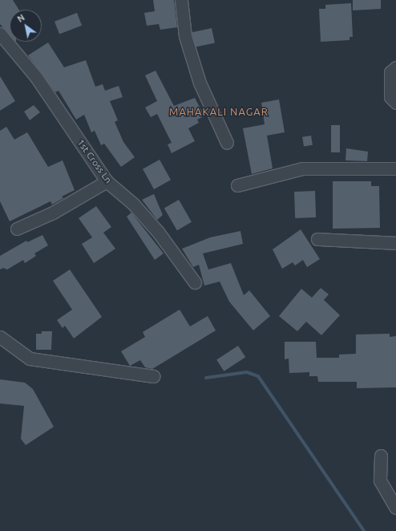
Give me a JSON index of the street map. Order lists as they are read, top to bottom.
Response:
{
  "streets": {
    "street": ["1st Cross Ln"]
  },
  "districts": ["MAHAKALI NAGAR"],
  "north": "top left"
}
